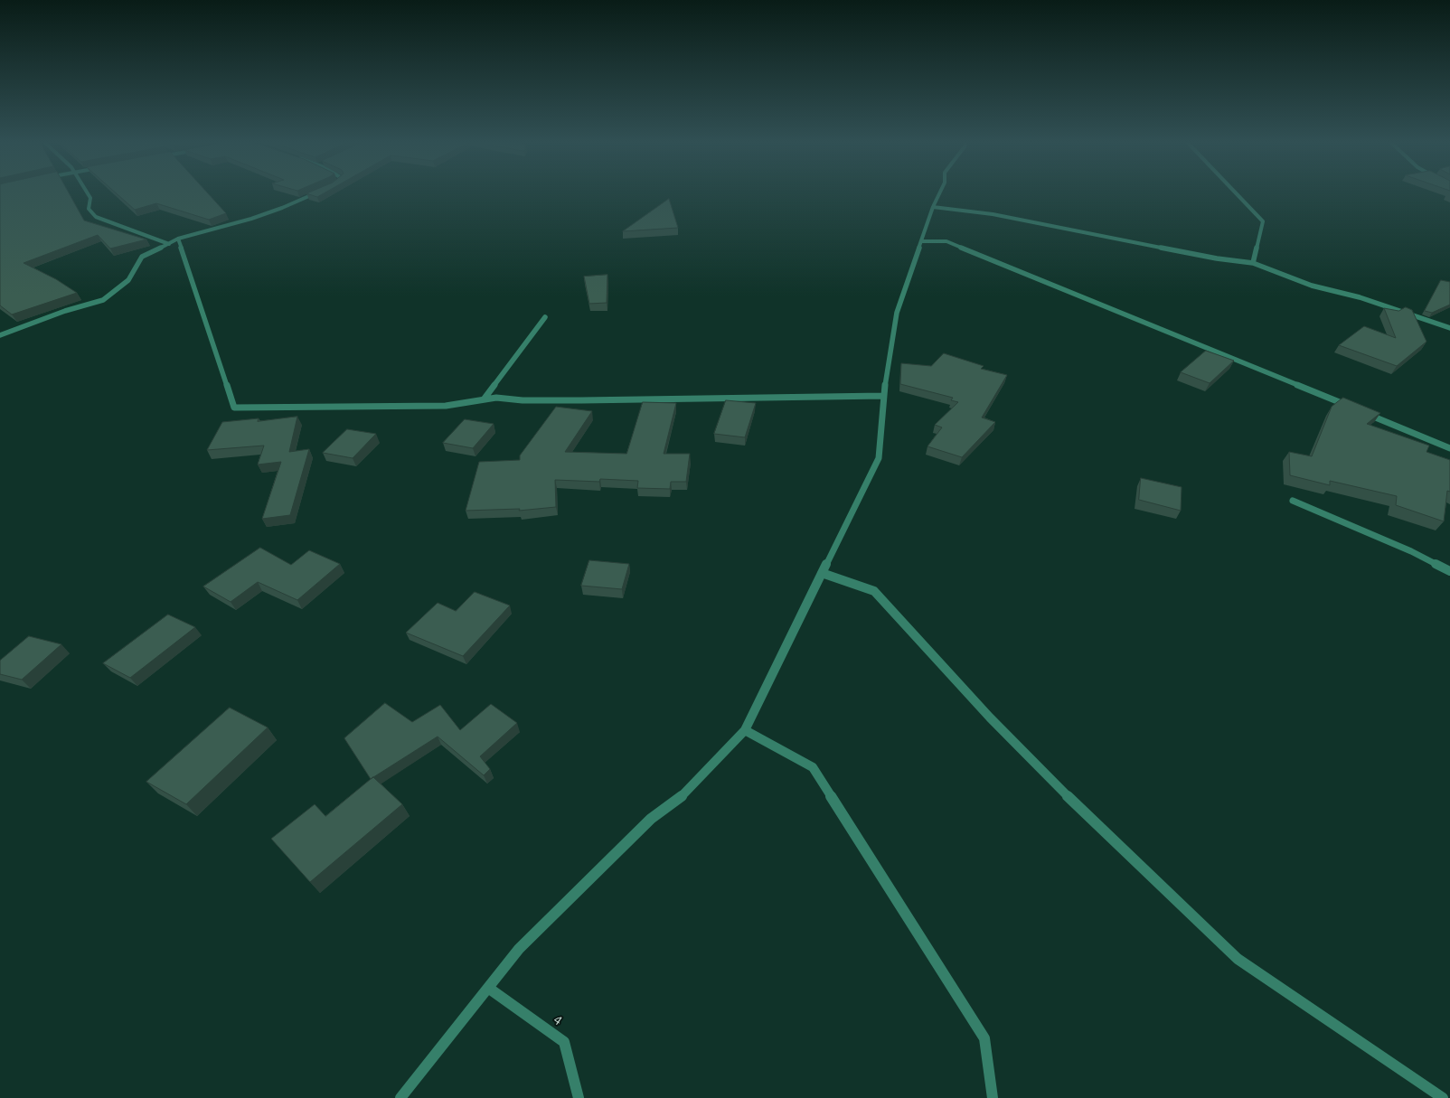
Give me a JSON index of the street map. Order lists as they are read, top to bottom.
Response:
{
  "streets": {
    "street": ["4"]
  }
}
